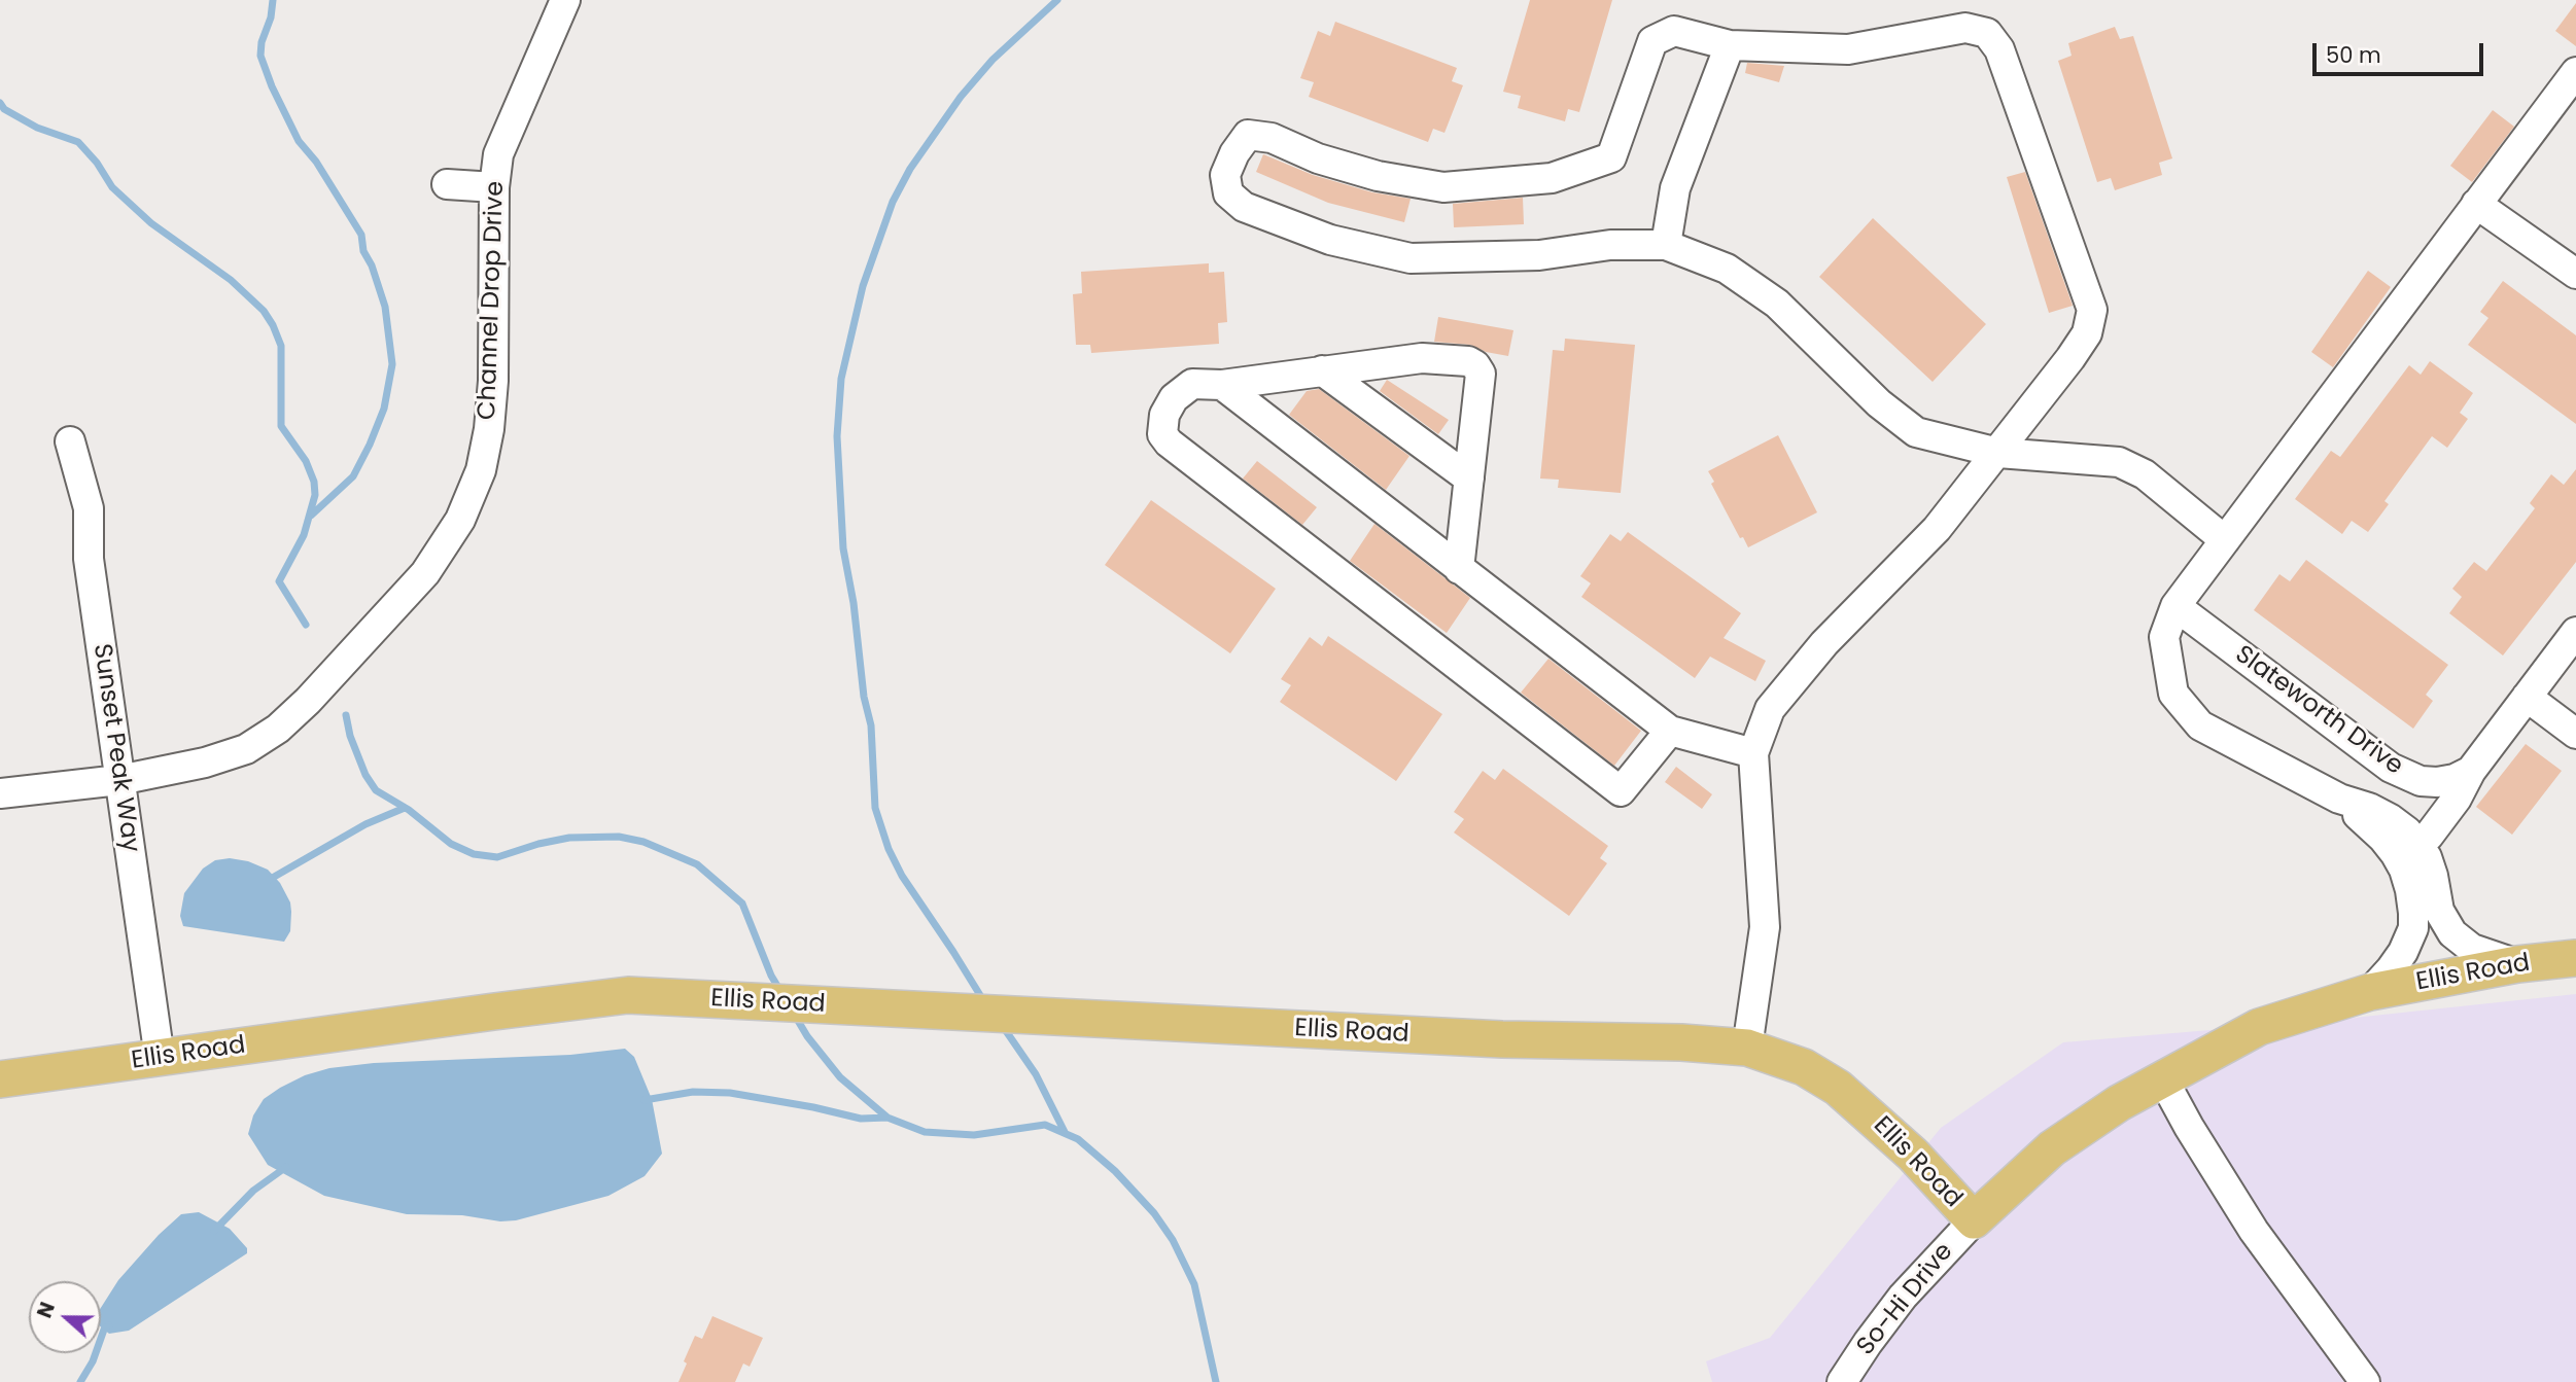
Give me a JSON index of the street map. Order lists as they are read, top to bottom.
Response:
{
  "streets": {
    "main road": ["Ellis Road"],
    "street": [
      "Channel Drop Drive",
      "Slateworth Drive",
      "Sunset Peak Way",
      "So-Hi Drive"
    ]
  },
  "crossings": [
    ["Channel Drop Drive", "Sunset Peak Way"],
    ["Slateworth Drive", "Ellis Road"],
    ["Sunset Peak Way", "Ellis Road"],
    ["Ellis Road", "So-Hi Drive"]
  ],
  "scale_bar": "50 m",
  "north": "left"
}
